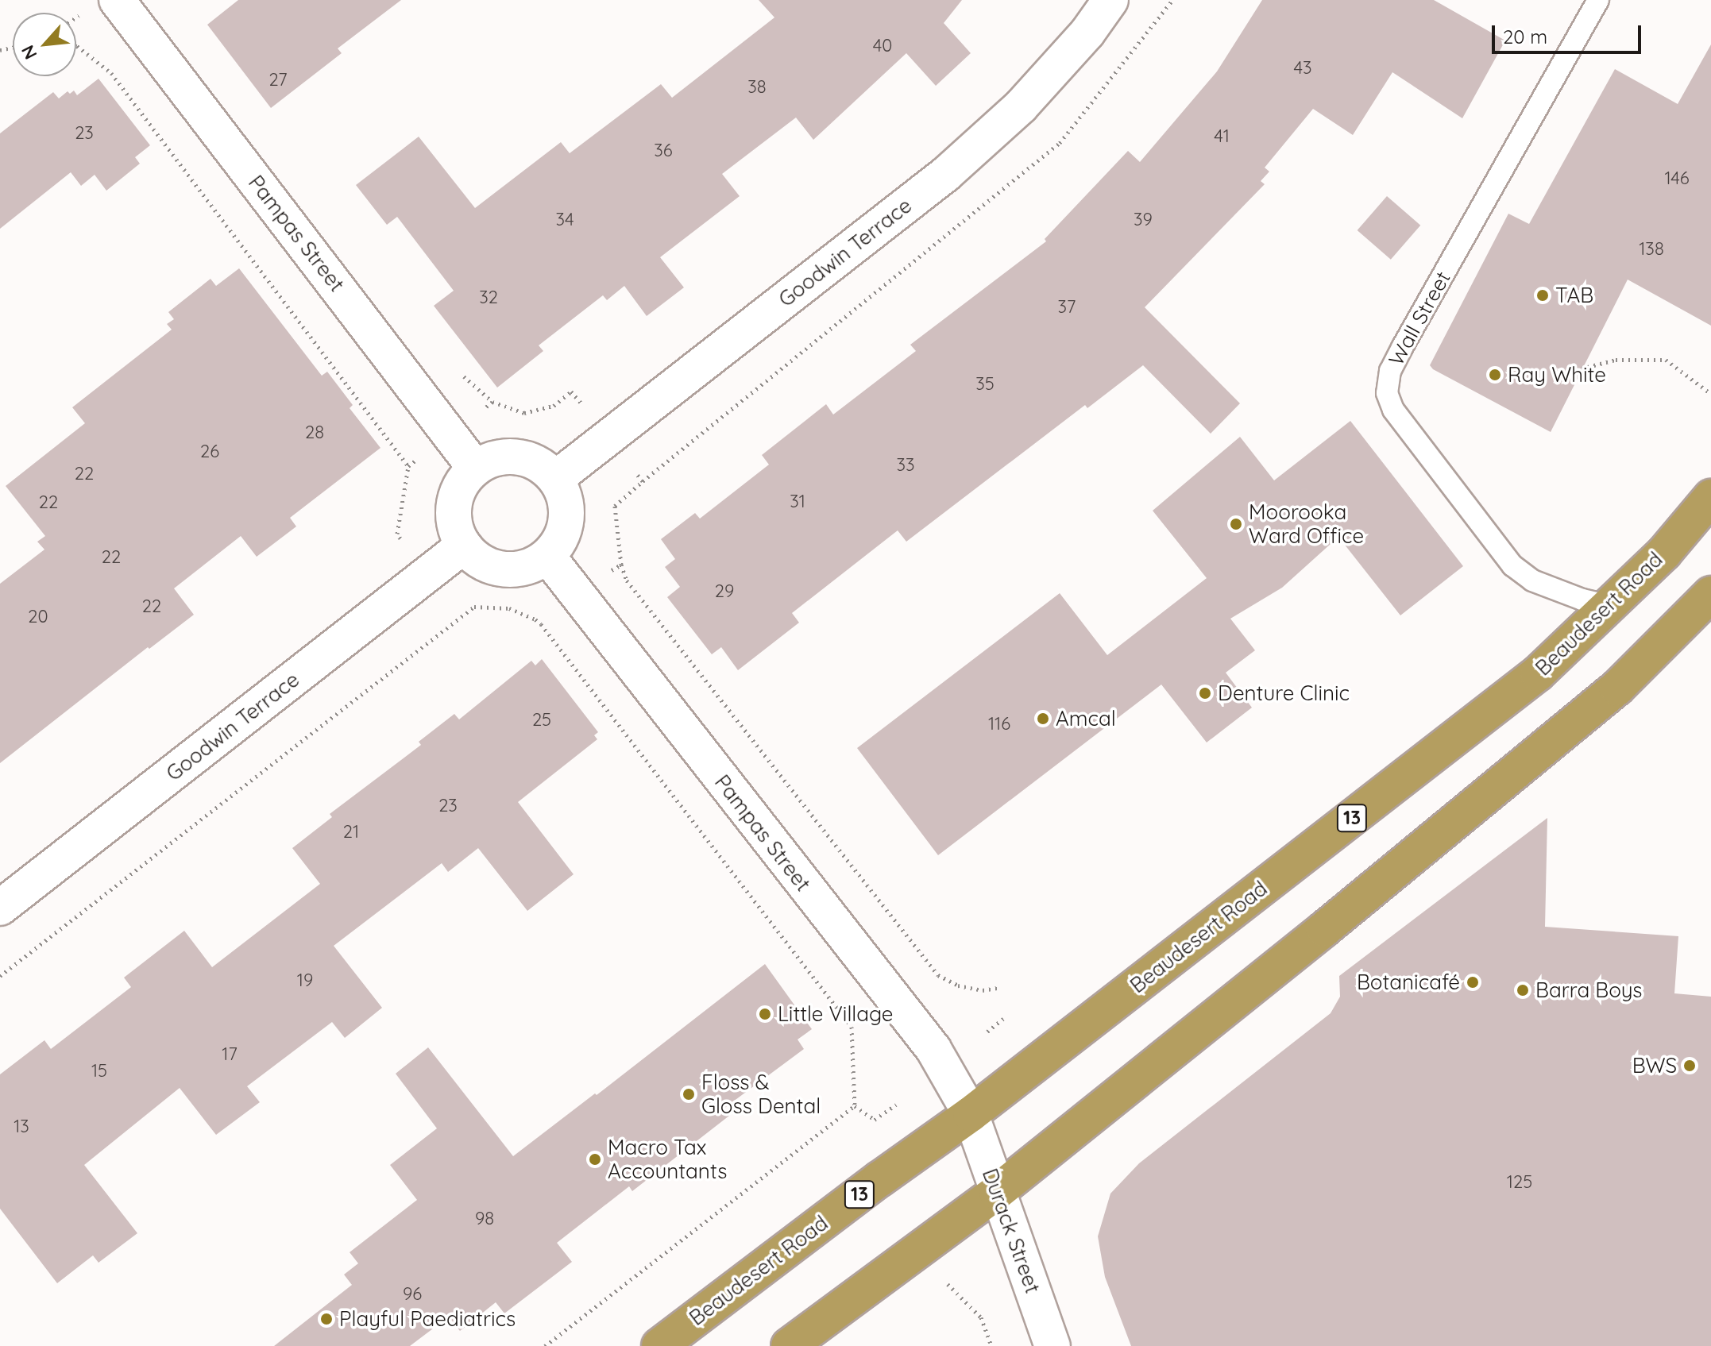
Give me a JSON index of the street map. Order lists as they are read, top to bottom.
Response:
{
  "streets": {
    "highway": ["Beaudesert Road", "13"],
    "street": ["Pampas Street", "Goodwin Terrace", "Durack Street"],
    "lane": ["Wall Street"]
  },
  "crossings": [
    ["Pampas Street", "Goodwin Terrace"],
    ["Pampas Street", "Beaudesert Road"],
    ["Pampas Street", "Durack Street"],
    ["Wall Street", "Beaudesert Road"],
    ["Beaudesert Road", "Durack Street"]
  ],
  "places": [
    "TAB",
    "Ray White",
    "Moorooka Ward Office",
    "Denture Clinic",
    "Amcal",
    "Botanicafé",
    "Barra Boys",
    "Little Village",
    "BWS",
    "Floss & Gloss Dental",
    "Macro Tax Accountants",
    "Playful Paediatrics"
  ],
  "house_numbers": [
    "40",
    "43",
    "27",
    "38",
    "23",
    "41",
    "36",
    "146",
    "34",
    "39",
    "138",
    "32",
    "37",
    "35",
    "28",
    "26",
    "33",
    "22",
    "31",
    "22",
    "22",
    "29",
    "22",
    "20",
    "25",
    "116",
    "23",
    "21",
    "19",
    "17",
    "15",
    "13",
    "125",
    "98",
    "96"
  ],
  "scale_bar": "20 m",
  "north": "bottom left"
}
